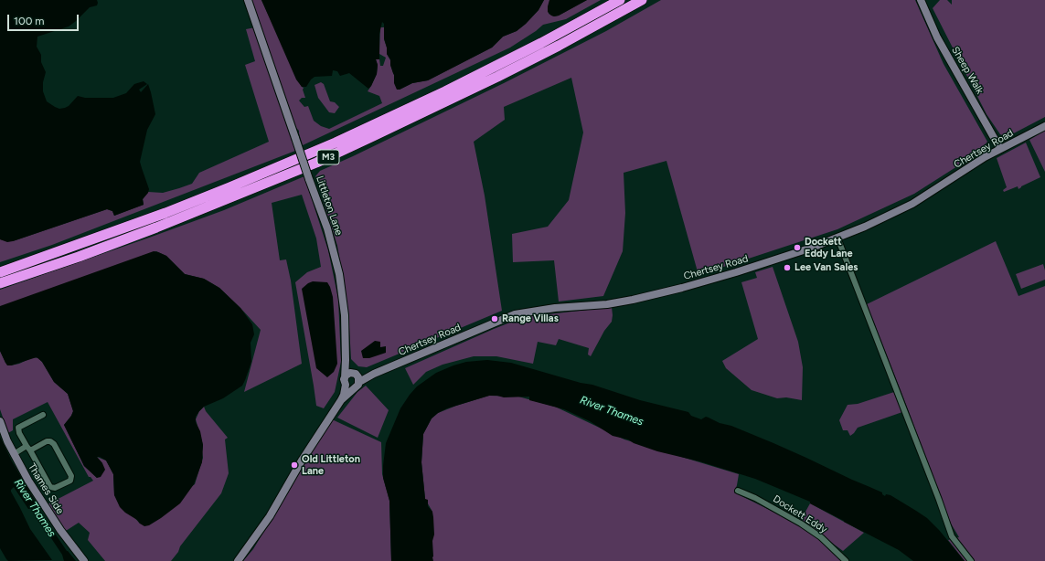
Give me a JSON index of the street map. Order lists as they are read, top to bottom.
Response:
{
  "streets": {
    "highway": ["M3"],
    "main road": [
      "Sheep Walk",
      "Chertsey Road",
      "Littleton Lane",
      "Thames Side"
    ],
    "street": ["Dockett Eddy"]
  },
  "crossings": [
    ["Sheep Walk", "Chertsey Road"]
  ],
  "water": ["River Thames"],
  "places": [
    "Dockett Eddy Lane",
    "Lee Van Sales",
    "Range Villas",
    "Old Littleton Lane"
  ],
  "scale_bar": "100 m"
}
